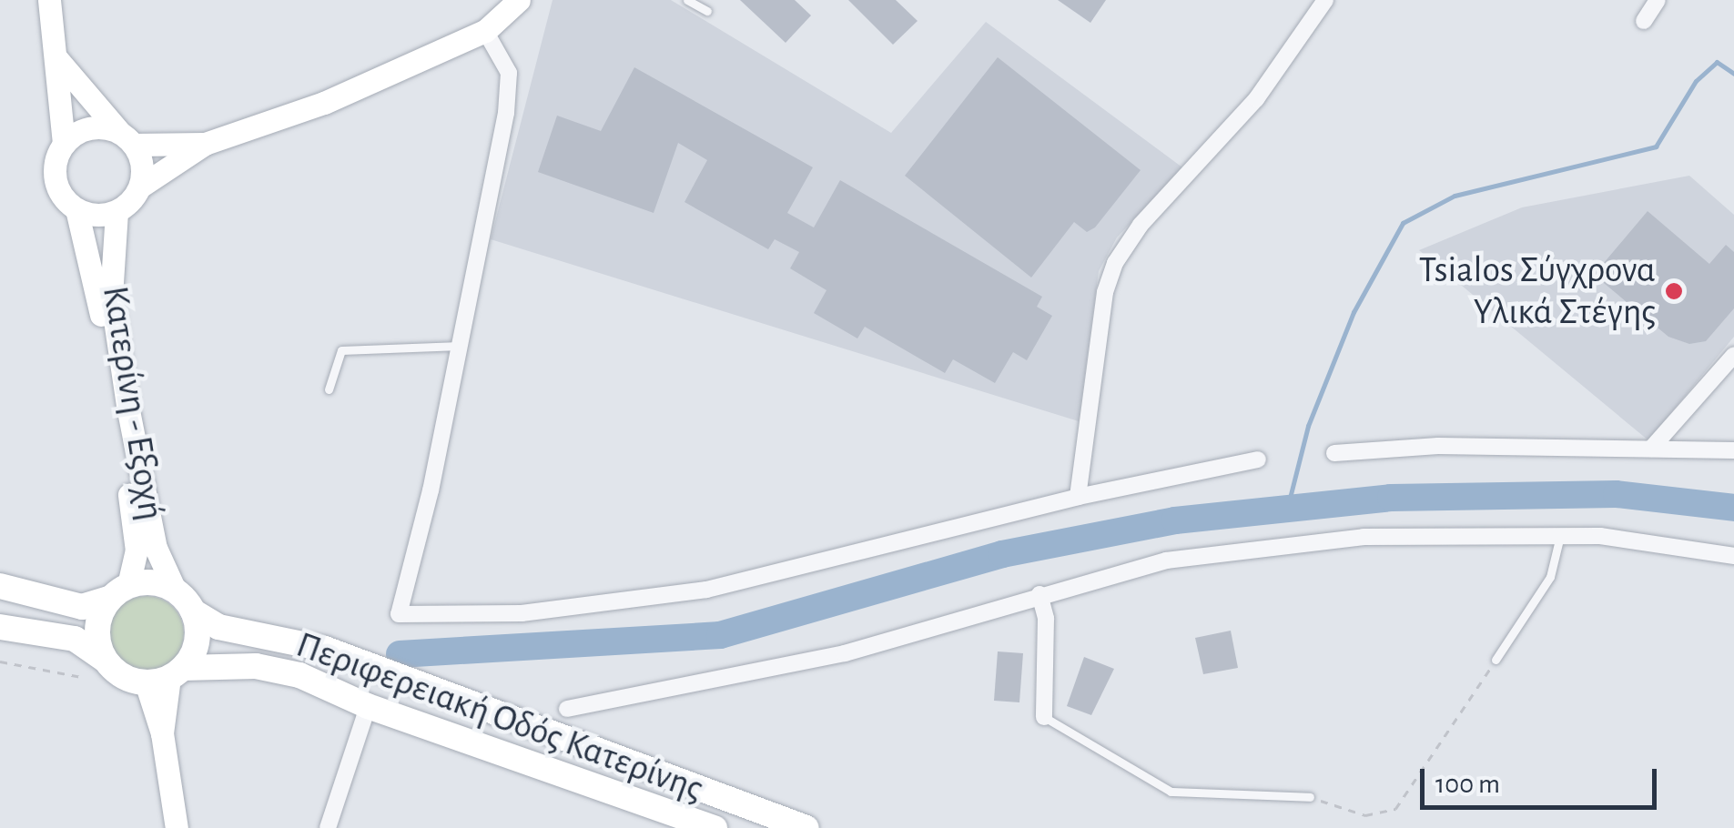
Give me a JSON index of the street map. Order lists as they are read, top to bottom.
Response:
{
  "streets": {
    "main road": ["Κατερίνη - Εξοχή", "Περιφερειακή Οδός Κατερίνης"]
  },
  "crossings": [
    ["Κατερίνη - Εξοχή", "Περιφερειακή Οδός Κατερίνης"]
  ],
  "places": ["Tsialos Σύγχρονα Υλικά Στέγης"],
  "scale_bar": "100 m"
}
